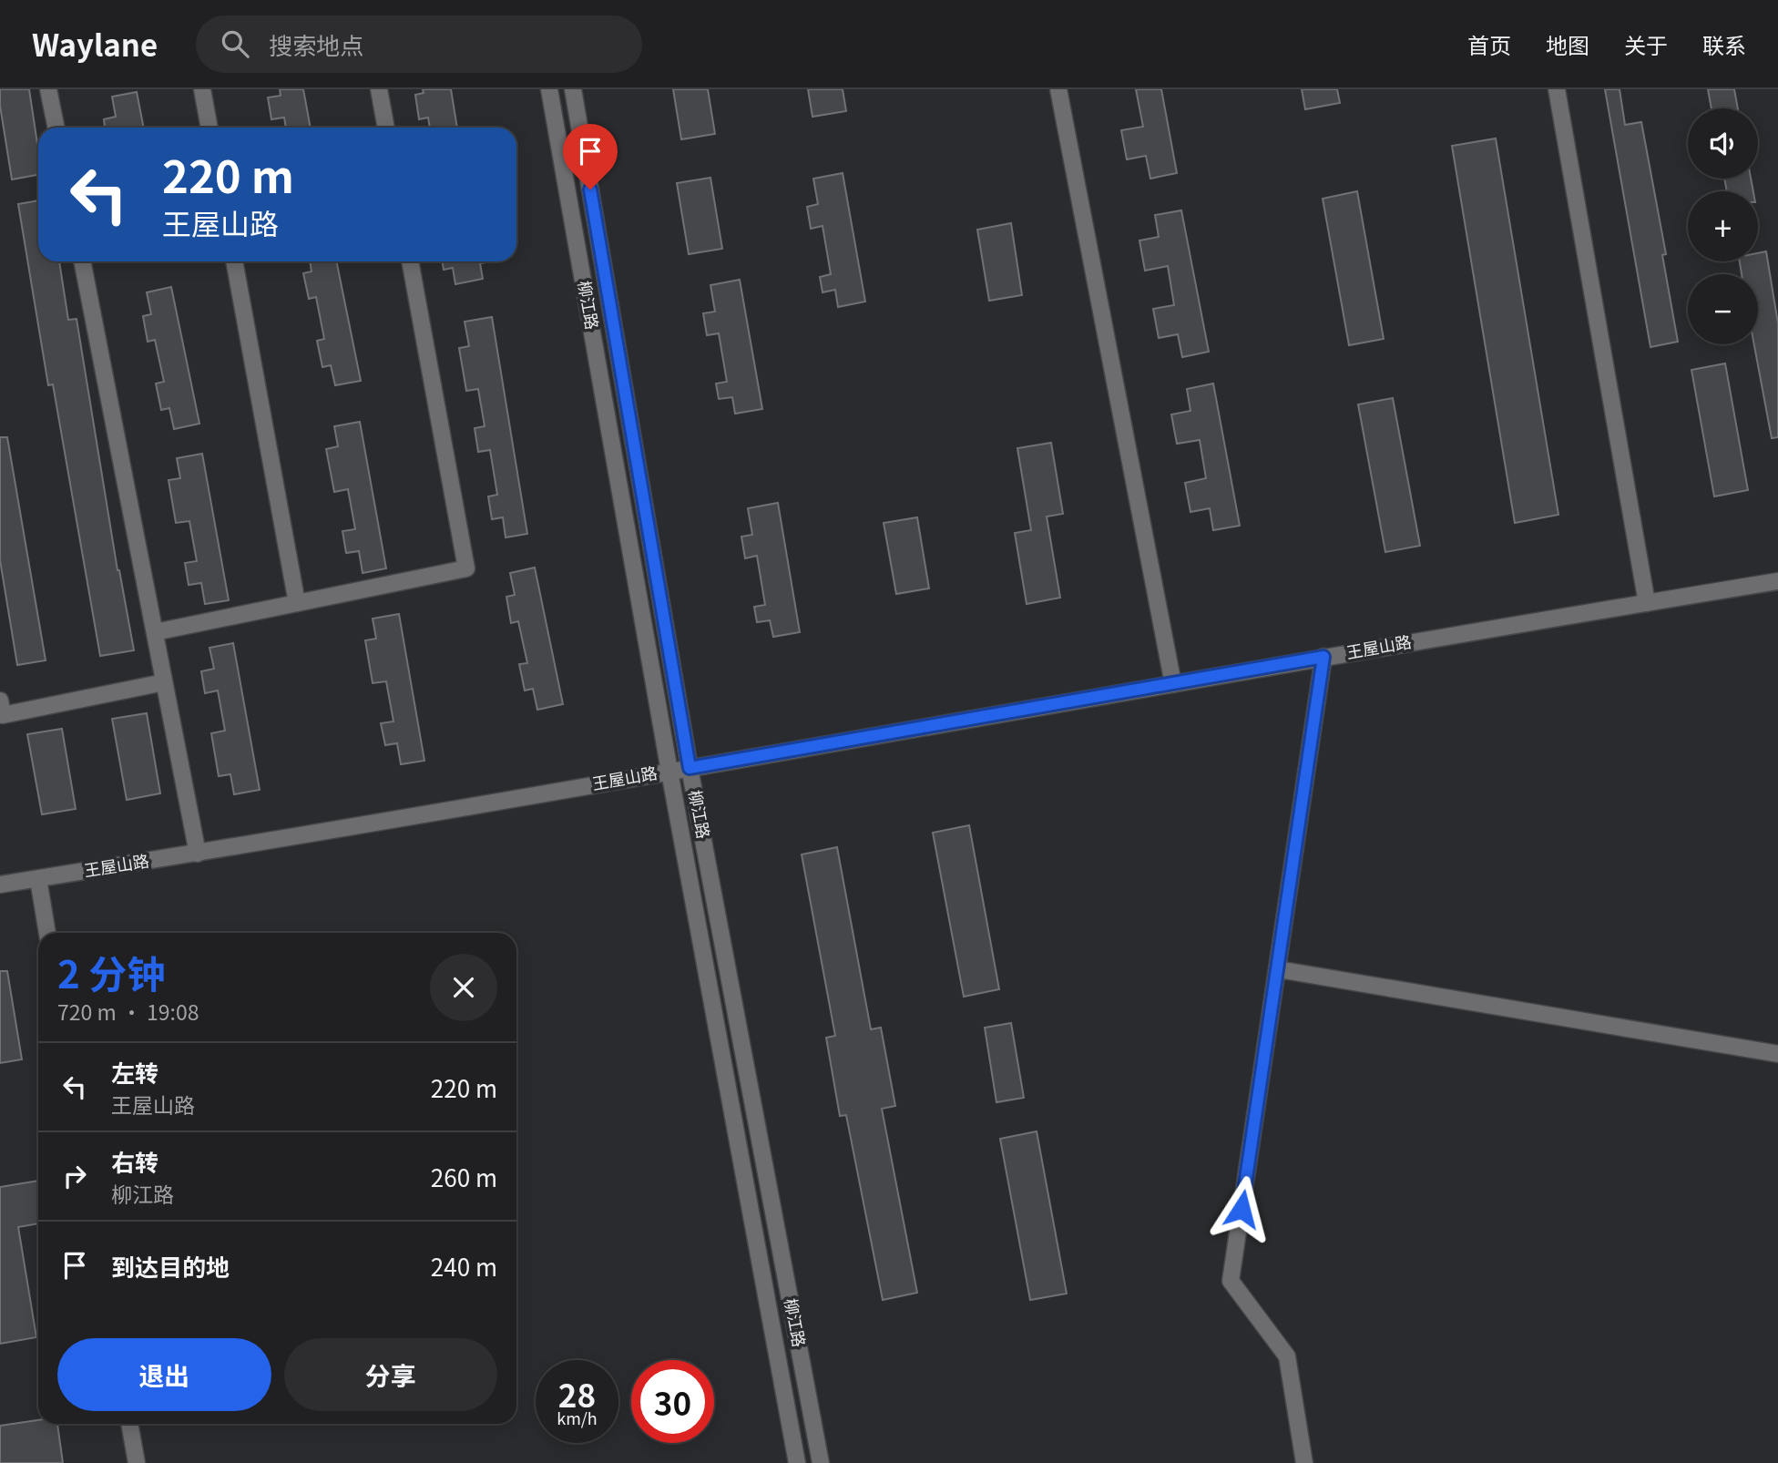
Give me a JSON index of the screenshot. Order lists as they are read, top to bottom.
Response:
{
  "streets": {
    "street": ["柳江路", "王屋山路"]
  },
  "crossings": [
    ["柳江路", "王屋山路"]
  ],
  "page": {
    "header": "Waylane",
    "search": "搜索地点",
    "nav": [
      "首页",
      "地图",
      "关于",
      "联系"
    ],
    "map_buttons": ["+", "−"],
    "turn": ["220 m", "王屋山路"],
    "heading": ["2 分钟", "720 m · 19:08"],
    "list": [
      {
        "name": "左转",
        "note": "王屋山路",
        "value": "220 m"
      },
      {
        "name": "右转",
        "note": "柳江路",
        "value": "260 m"
      },
      {
        "name": "到达目的地",
        "value": "240 m"
      }
    ],
    "buttons": ["退出", "分享"],
    "speed": "28 km/h",
    "limit": "30"
  }
}
